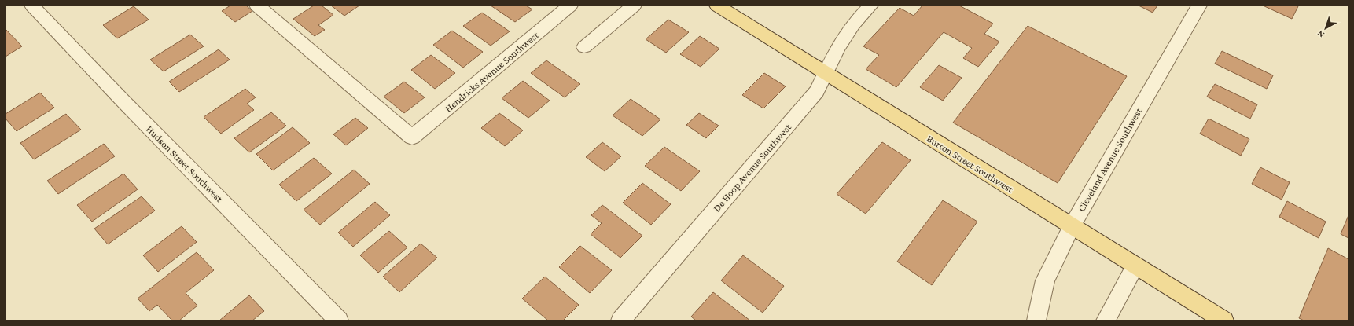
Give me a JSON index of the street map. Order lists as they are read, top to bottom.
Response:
{
  "streets": {
    "main road": ["Burton Street Southwest"],
    "street": [
      "Hendricks Avenue Southwest",
      "Cleveland Avenue Southwest",
      "Hudson Street Southwest",
      "De Hoop Avenue Southwest"
    ]
  },
  "crossings": [
    ["Cleveland Avenue Southwest", "Burton Street Southwest"],
    ["Burton Street Southwest", "De Hoop Avenue Southwest"]
  ],
  "north": "bottom left"
}
